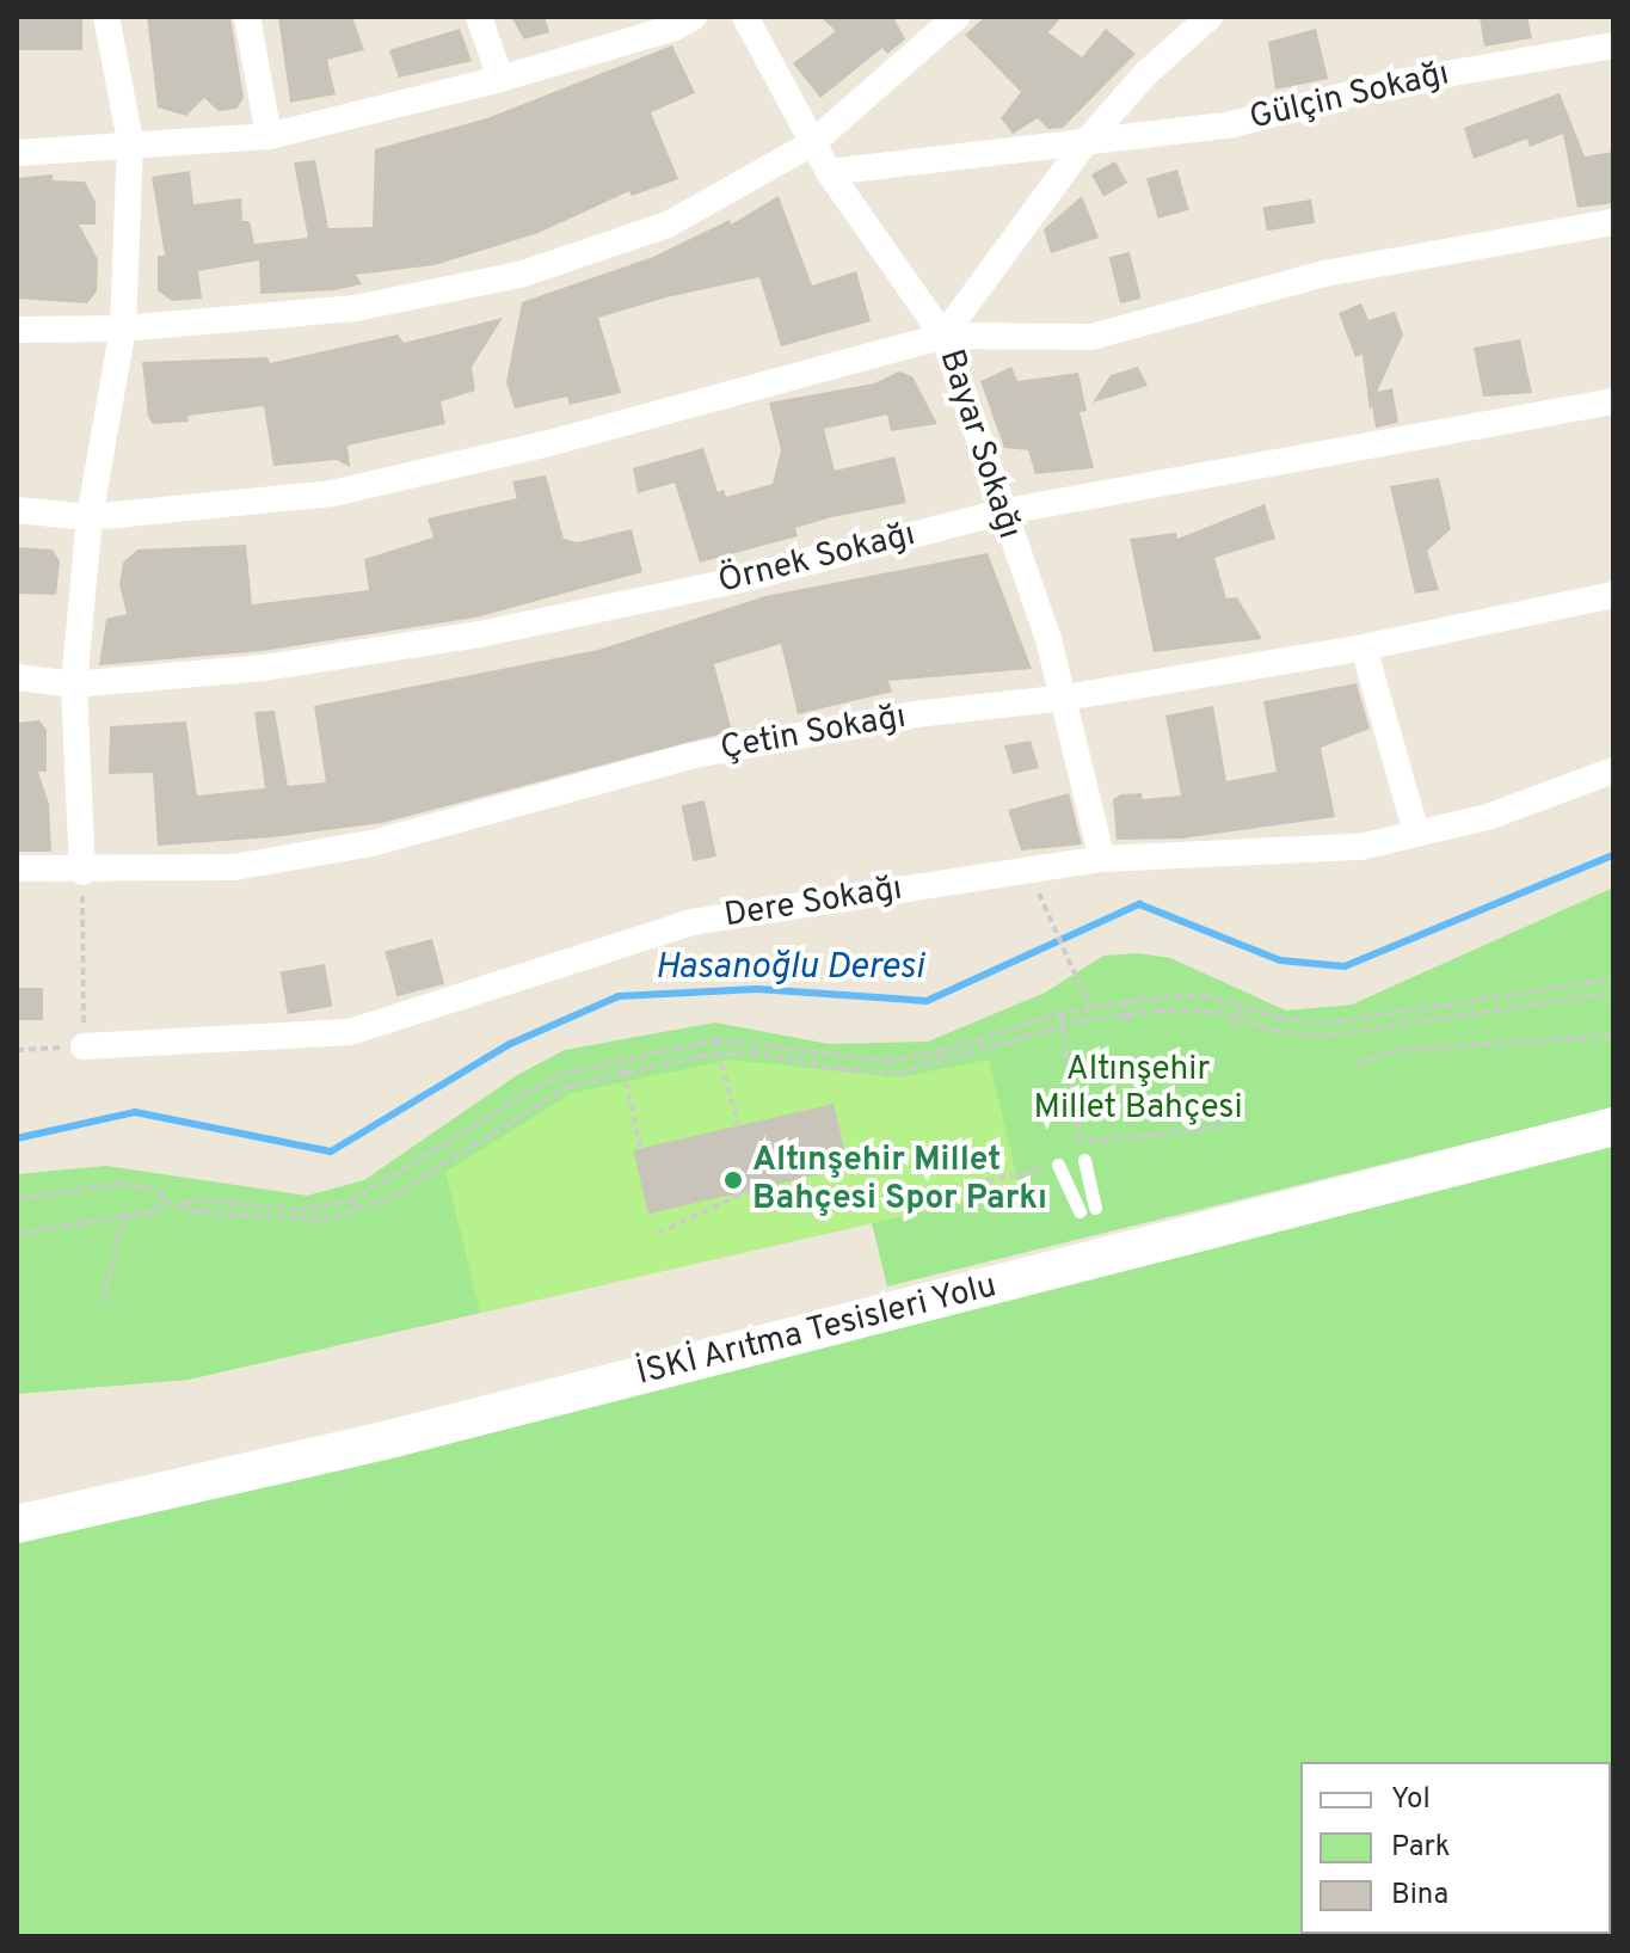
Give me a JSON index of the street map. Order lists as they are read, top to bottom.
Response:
{
  "streets": {
    "main road": ["İSKİ Arıtma Tesisleri Yolu"],
    "street": [
      "Gülçin Sokağı",
      "Bayar Sokağı",
      "Örnek Sokağı",
      "Çetin Sokağı",
      "Dere Sokağı"
    ]
  },
  "crossings": [
    ["Gülçin Sokağı", "Bayar Sokağı"],
    ["Bayar Sokağı", "Örnek Sokağı"],
    ["Bayar Sokağı", "Çetin Sokağı"],
    ["Bayar Sokağı", "Dere Sokağı"]
  ],
  "water": ["Hasanoğlu Deresi"],
  "parks": ["Altınşehir Millet Bahçesi"],
  "places": ["Altınşehir Millet Bahçesi Spor Parkı"],
  "legend": ["Yol", "Park", "Bina"]
}
